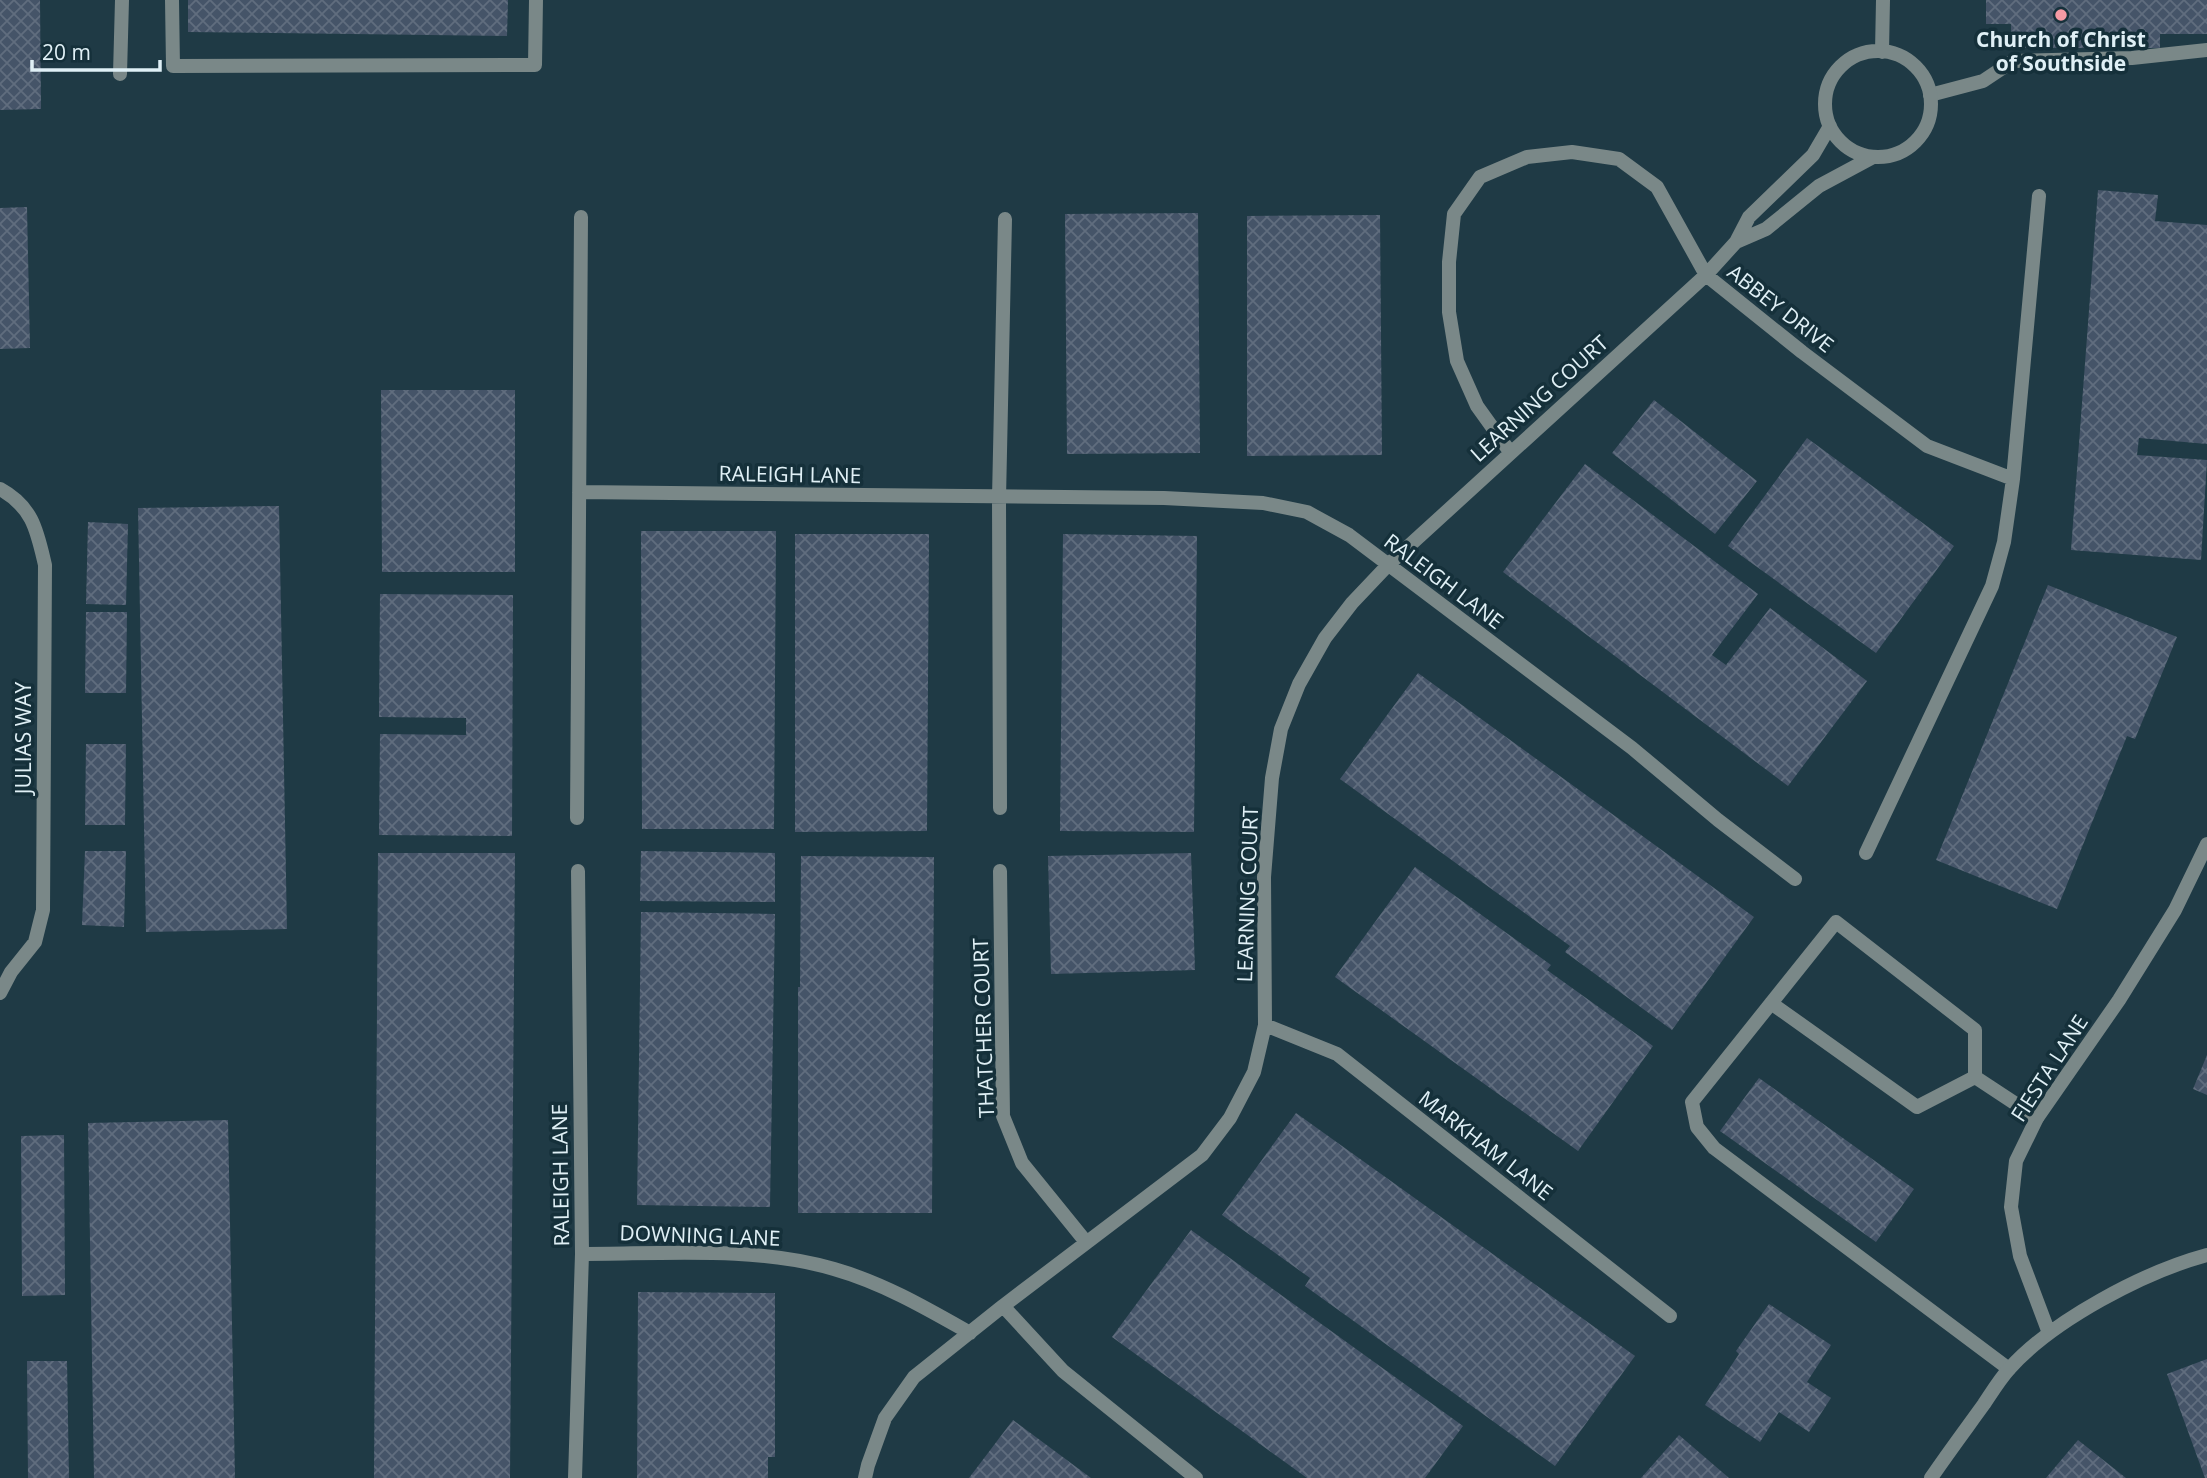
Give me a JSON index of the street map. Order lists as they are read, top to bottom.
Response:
{
  "streets": {
    "street": [
      "ABBEY DRIVE",
      "LEARNING COURT",
      "RALEIGH LANE",
      "JULIAS WAY",
      "THATCHER COURT",
      "FIESTA LANE",
      "MARKHAM LANE",
      "DOWNING LANE"
    ]
  },
  "crossings": [
    ["ABBEY DRIVE", "LEARNING COURT"],
    ["LEARNING COURT", "RALEIGH LANE"],
    ["LEARNING COURT", "THATCHER COURT"],
    ["LEARNING COURT", "MARKHAM LANE"],
    ["LEARNING COURT", "DOWNING LANE"],
    ["RALEIGH LANE", "DOWNING LANE"]
  ],
  "places": ["Church of Christ of Southside"],
  "scale_bar": "20 m"
}
